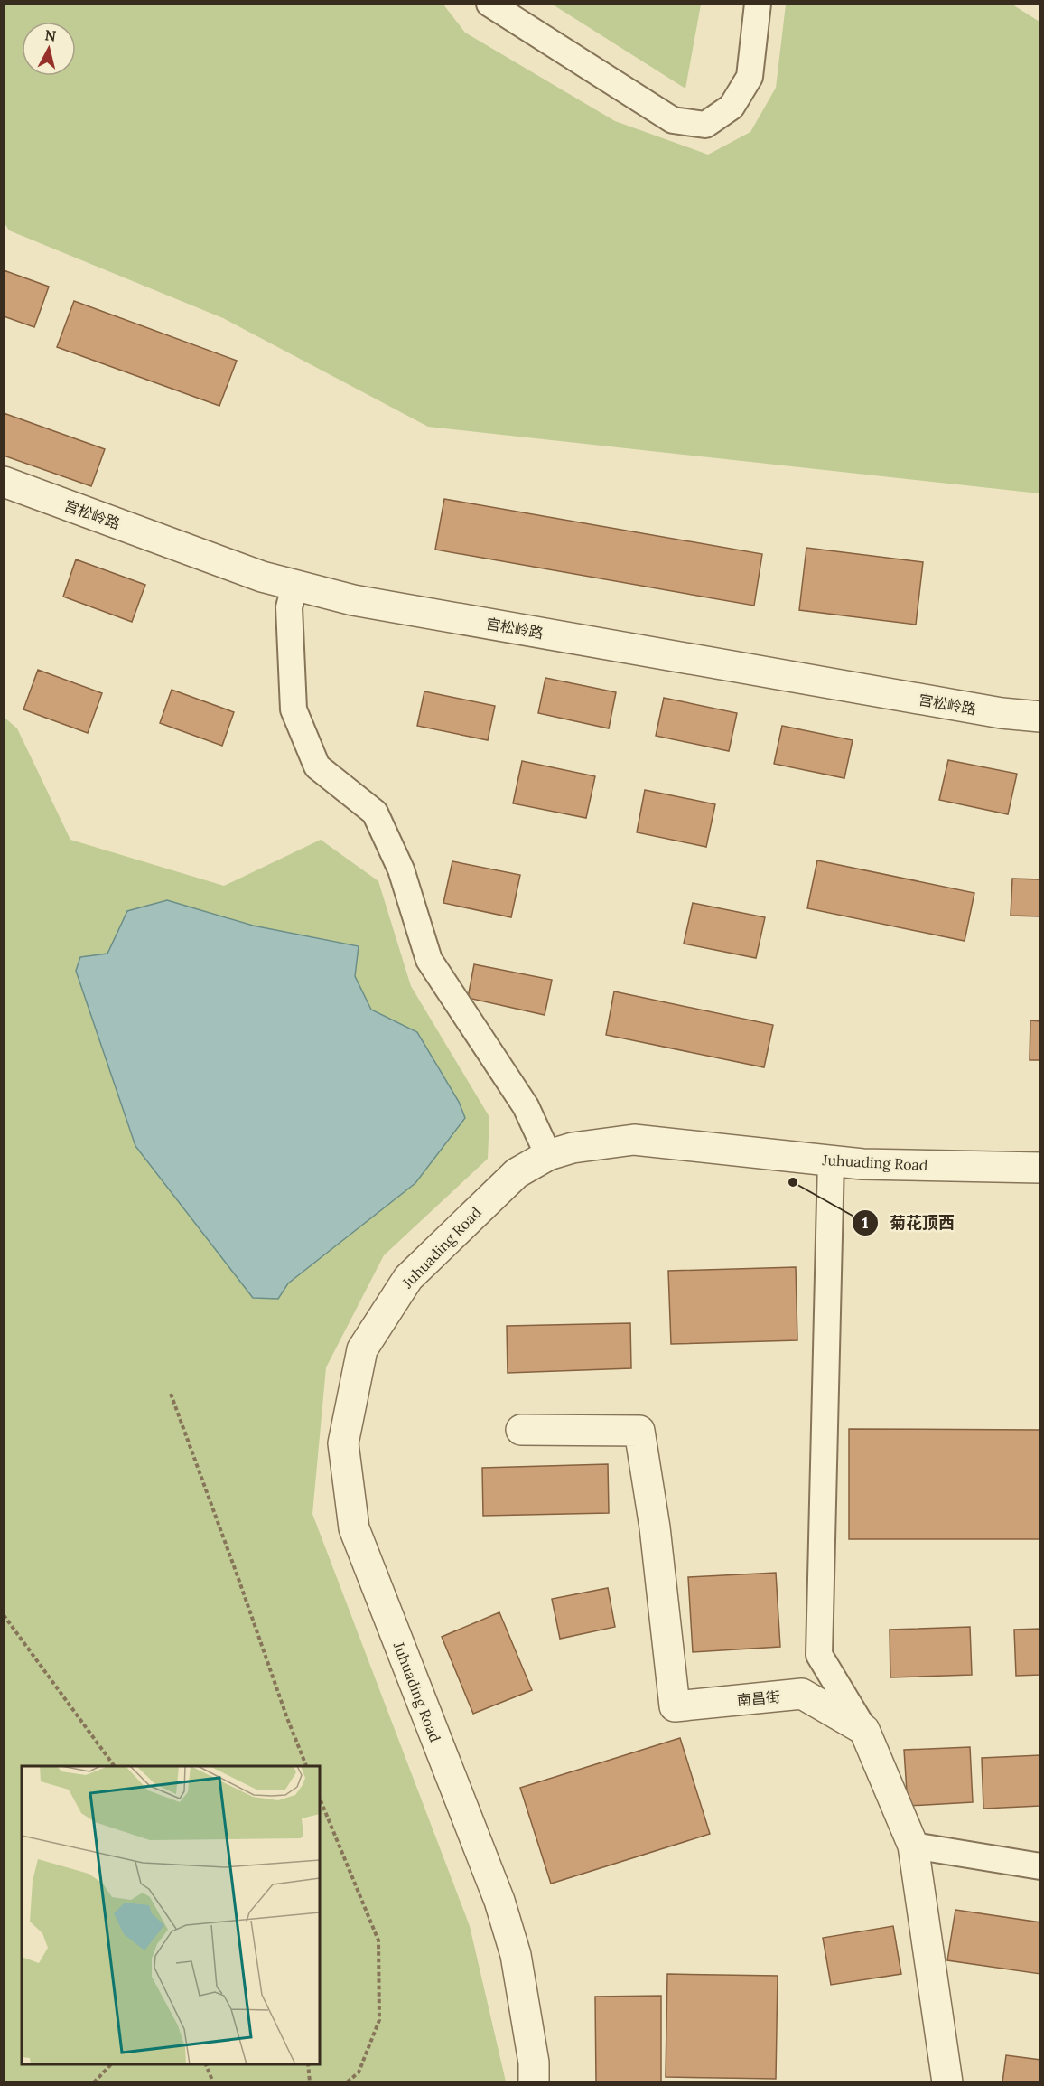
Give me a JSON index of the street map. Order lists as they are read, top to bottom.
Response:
{
  "streets": {
    "street": ["宫松岭路", "Juhuading Road", "南昌街"]
  },
  "places": ["菊花顶西"],
  "north": "top"
}
